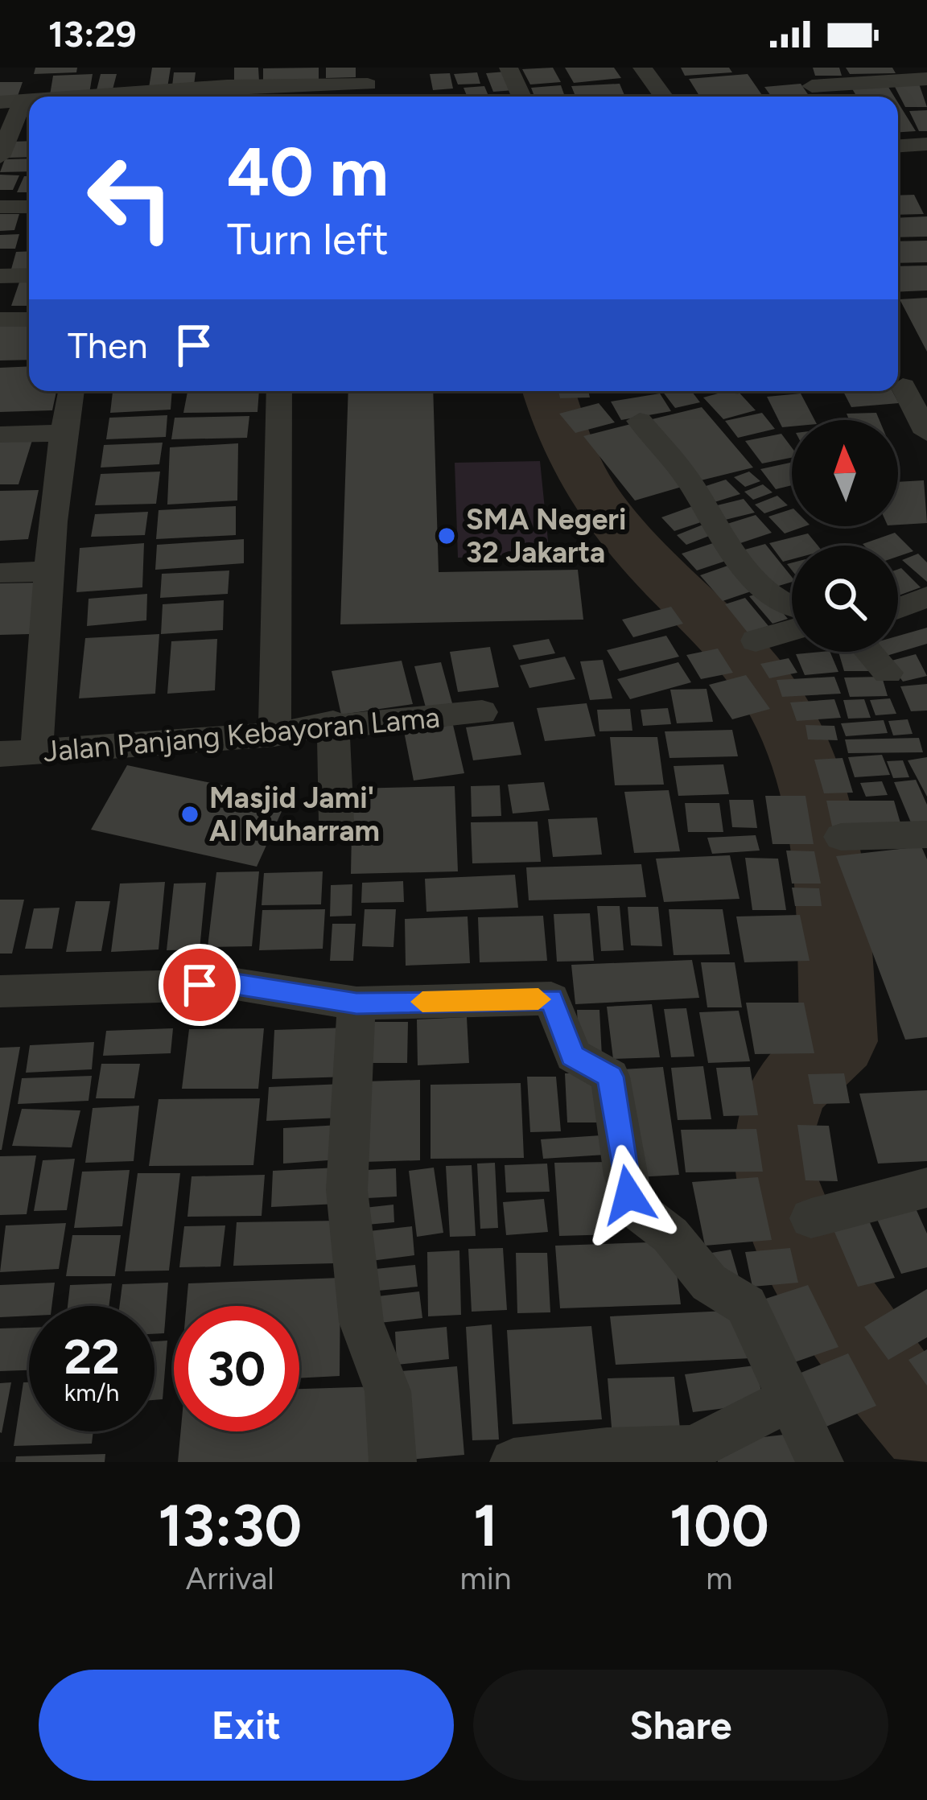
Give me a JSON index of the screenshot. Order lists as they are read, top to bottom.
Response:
{
  "streets": {
    "street": ["Jalan Panjang Kebayoran Lama"]
  },
  "places": ["SMA Negeri 32 Jakarta", "Masjid Jami' Al Muharram"],
  "north": "top",
  "page": {
    "status": "13:29",
    "turn": ["40 m", "Turn left"],
    "then": "Then",
    "speed": "22 km/h",
    "limit": "30",
    "eta": [
      "13:30",
      "Arrival",
      "1",
      "min",
      "100",
      "m"
    ],
    "buttons": ["Exit", "Share"]
  }
}
